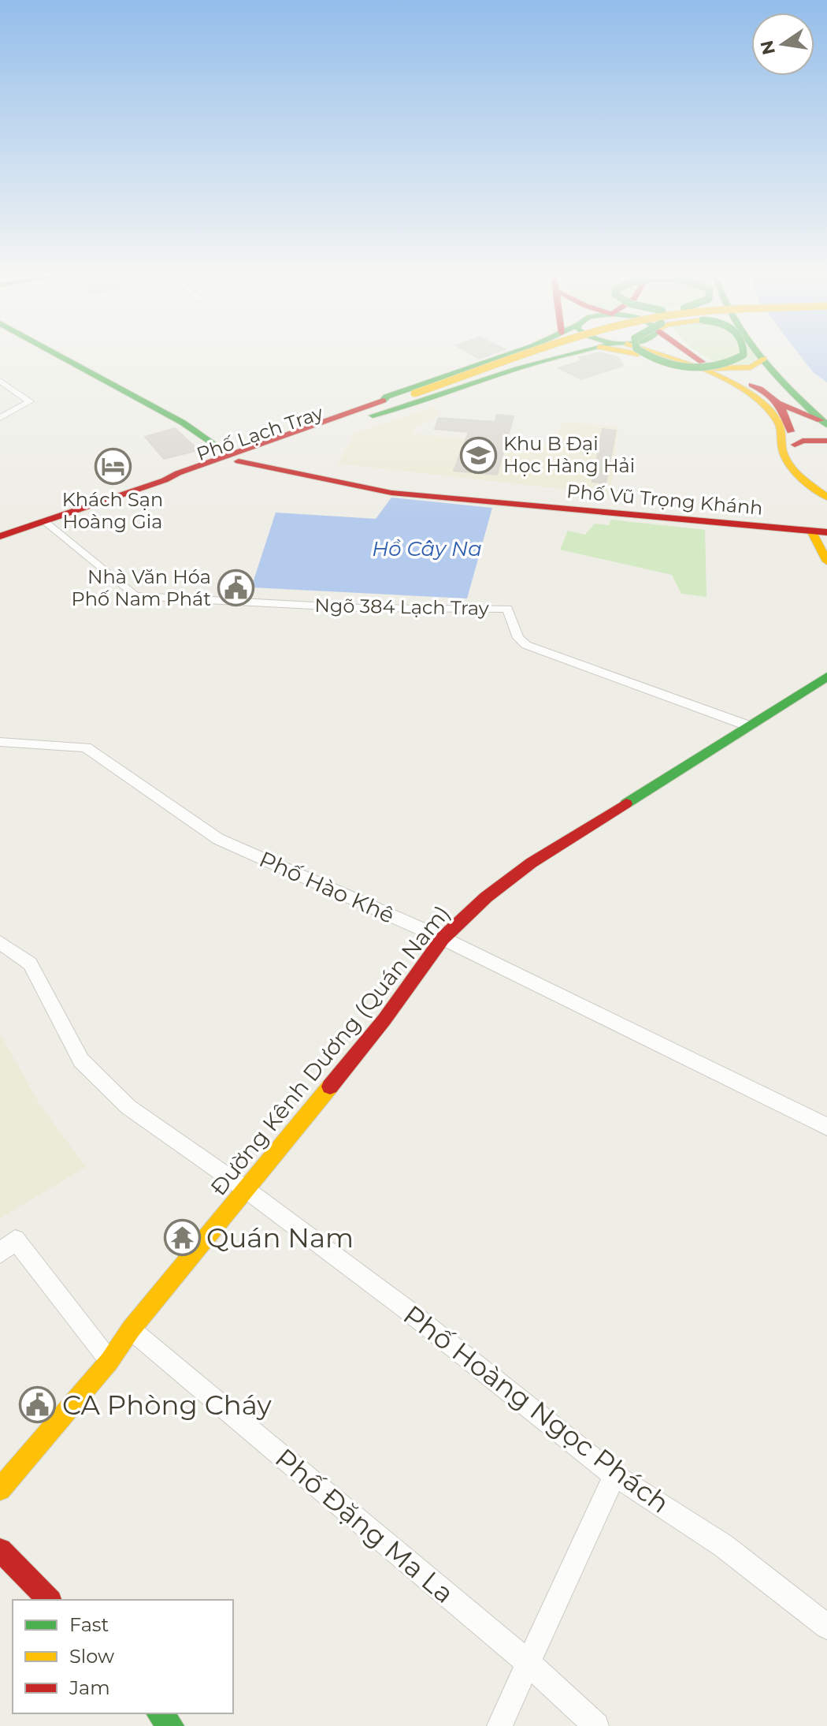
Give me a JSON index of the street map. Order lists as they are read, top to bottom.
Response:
{
  "streets": {
    "main road": ["Phố Lạch Tray", "Phố Vũ Trọng Khánh", "Đường Kênh Dương (Quán Nam)"],
    "street": [
      "Ngõ 384 Lạch Tray",
      "Phố Hào Khê",
      "Phố Hoàng Ngọc Phách",
      "Phố Đặng Ma La"
    ]
  },
  "crossings": [
    ["Phố Lạch Tray", "Phố Vũ Trọng Khánh"],
    ["Phố Lạch Tray", "Ngõ 384 Lạch Tray"],
    ["Ngõ 384 Lạch Tray", "Đường Kênh Dương (Quán Nam)"],
    ["Phố Hào Khê", "Đường Kênh Dương (Quán Nam)"],
    ["Đường Kênh Dương (Quán Nam)", "Phố Hoàng Ngọc Phách"],
    ["Đường Kênh Dương (Quán Nam)", "Phố Đặng Ma La"]
  ],
  "water": ["Hồ Cây Na"],
  "places": {
    "school or university": ["Khu B Đại Học Hàng Hải"],
    "hotel": ["Khách Sạn Hoàng Gia"],
    "public building": ["Nhà Văn Hóa Phố Nam Phát", "CA Phòng Cháy"],
    "temple": ["Quán Nam"]
  },
  "legend": ["Fast", "Slow", "Jam"],
  "north": "left"
}
